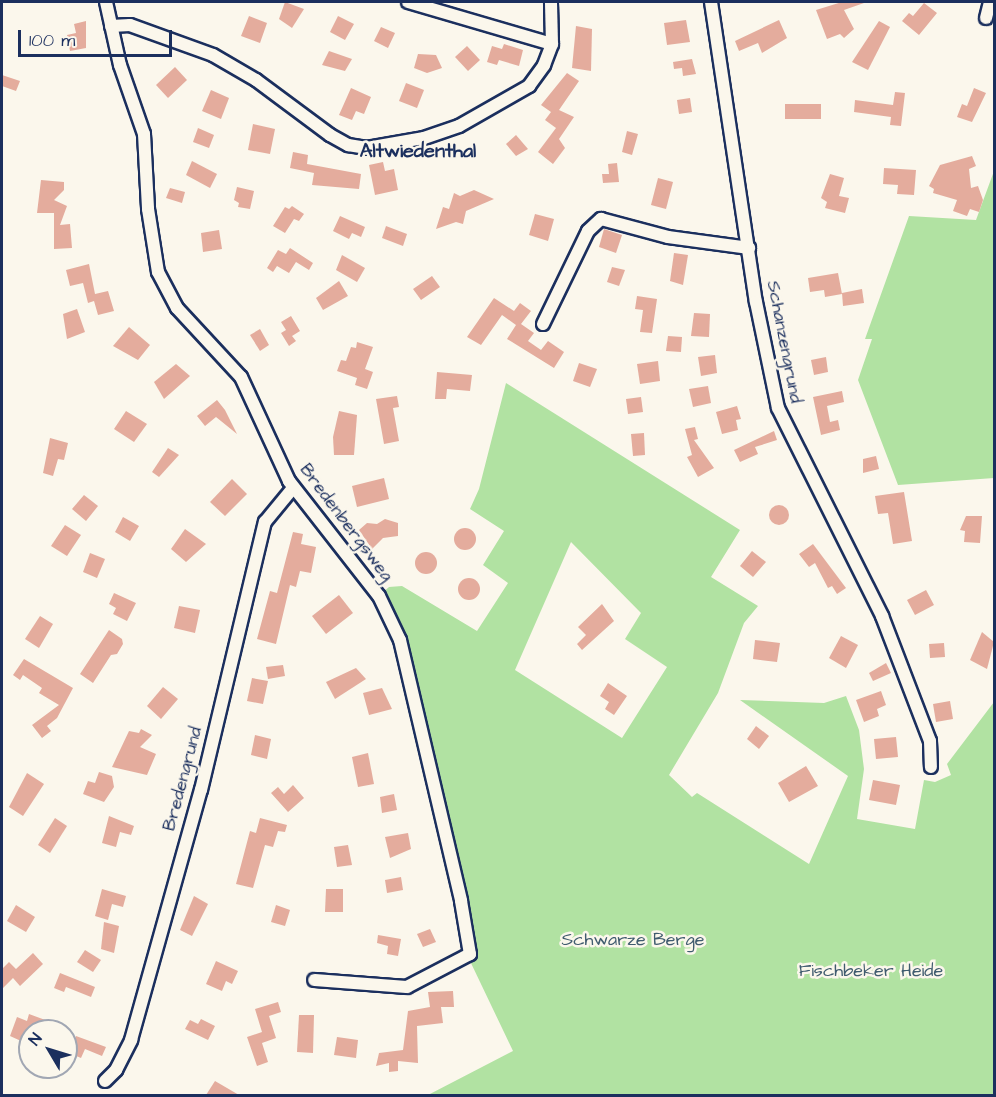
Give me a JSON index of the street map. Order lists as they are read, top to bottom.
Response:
{
  "streets": {
    "street": ["Schanzengrund", "Bredenbergsweg", "Bredengrund"]
  },
  "crossings": [
    ["Bredenbergsweg", "Bredengrund"]
  ],
  "districts": ["Altwiedenthal"],
  "parks": ["Schwarze Berge", "Fischbeker Heide"],
  "scale_bar": "100 m",
  "north": "top left"
}
